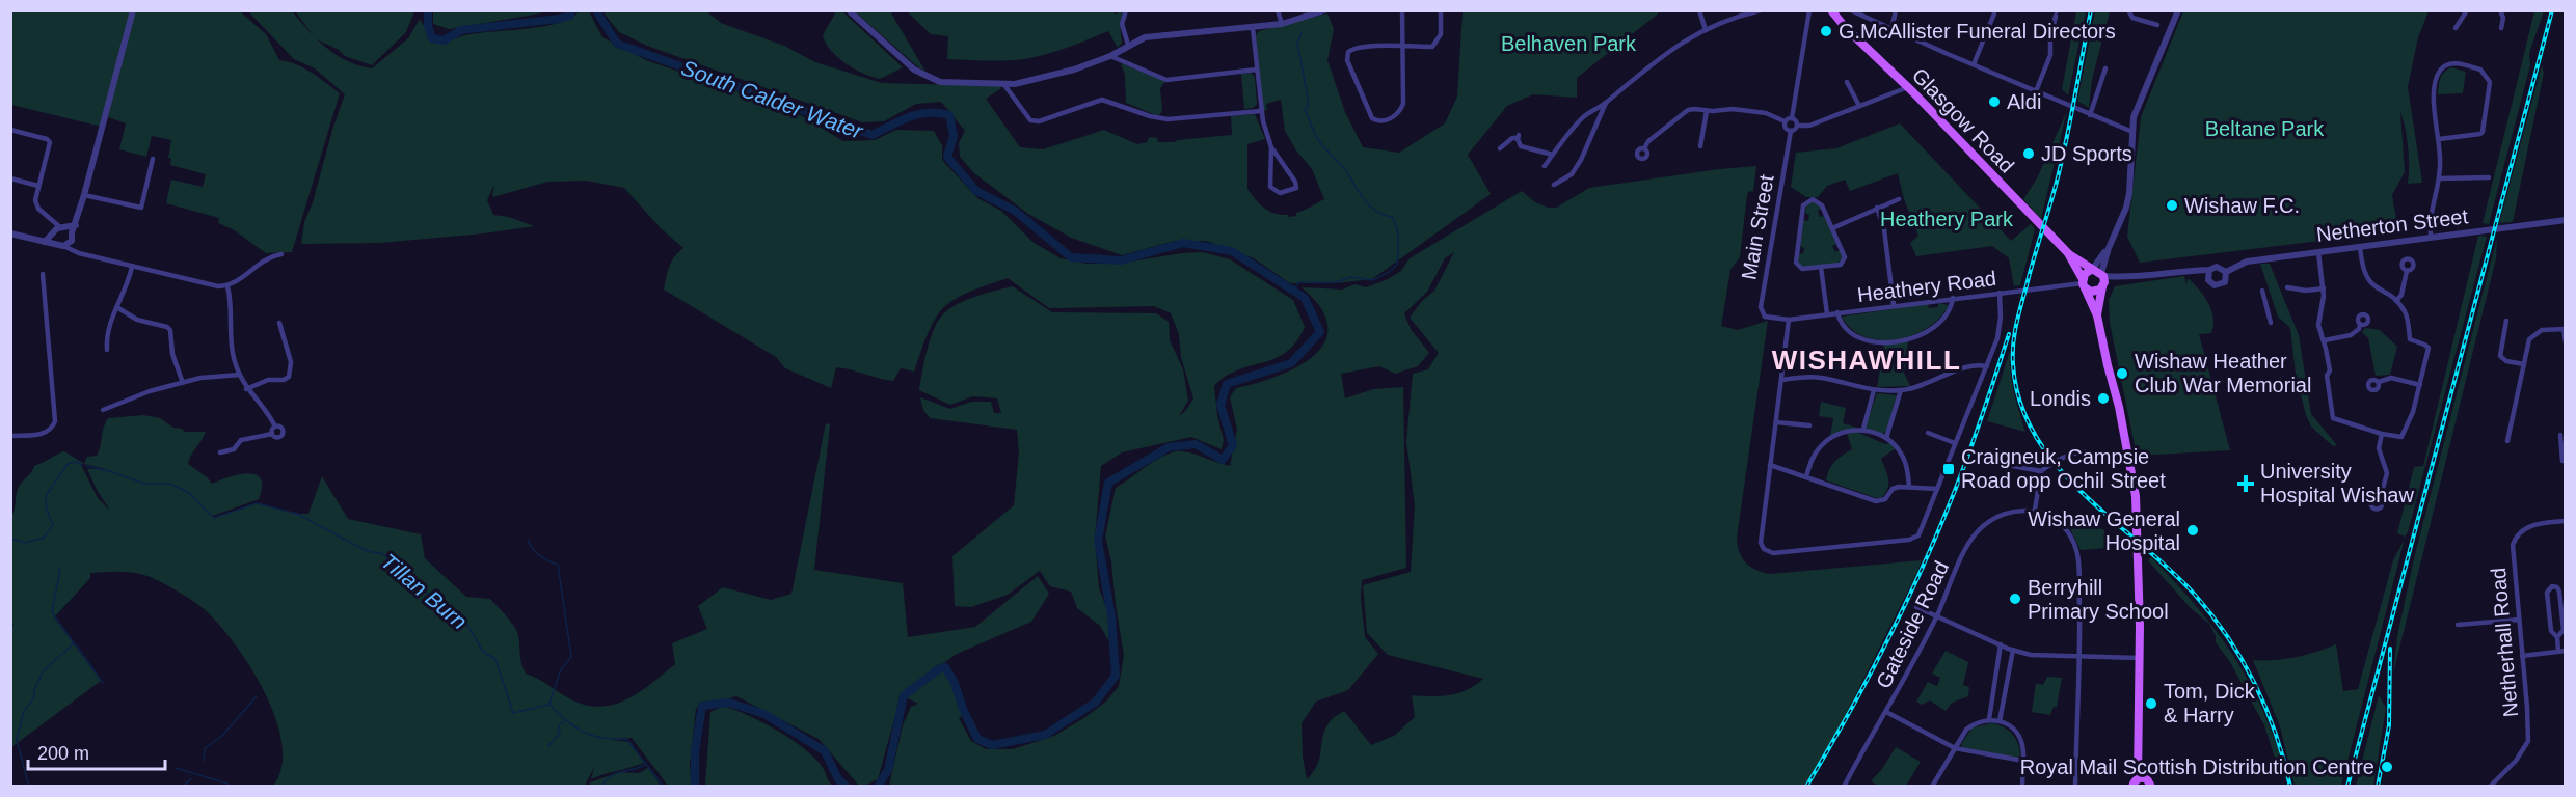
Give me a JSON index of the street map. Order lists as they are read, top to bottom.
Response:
{
  "streets": {
    "main road": ["Glasgow Road"],
    "street": [
      "Netherton Street",
      "Main Street",
      "Heathery Road",
      "Gateside Road",
      "Netherhall Road"
    ]
  },
  "crossings": [
    ["Glasgow Road", "Heathery Road"],
    ["Main Street", "Heathery Road"]
  ],
  "districts": ["WISHAWHILL"],
  "water": ["South Calder Water", "Tillan Burn"],
  "parks": ["Belhaven Park", "Beltane Park", "Heathery Park"],
  "places": {
    "other": [
      "G.McAllister Funeral Directors",
      "Aldi",
      "JD Sports",
      "Wishaw F.C.",
      "Wishaw Heather Club War Memorial",
      "Londis",
      "Wishaw General Hospital",
      "Berryhill Primary School",
      "Tom, Dick & Harry",
      "Royal Mail Scottish Distribution Centre"
    ],
    "transit": ["Craigneuk, Campsie Road opp Ochil Street"],
    "health": ["University Hospital Wishaw"]
  },
  "scale_bar": "200 m"
}
